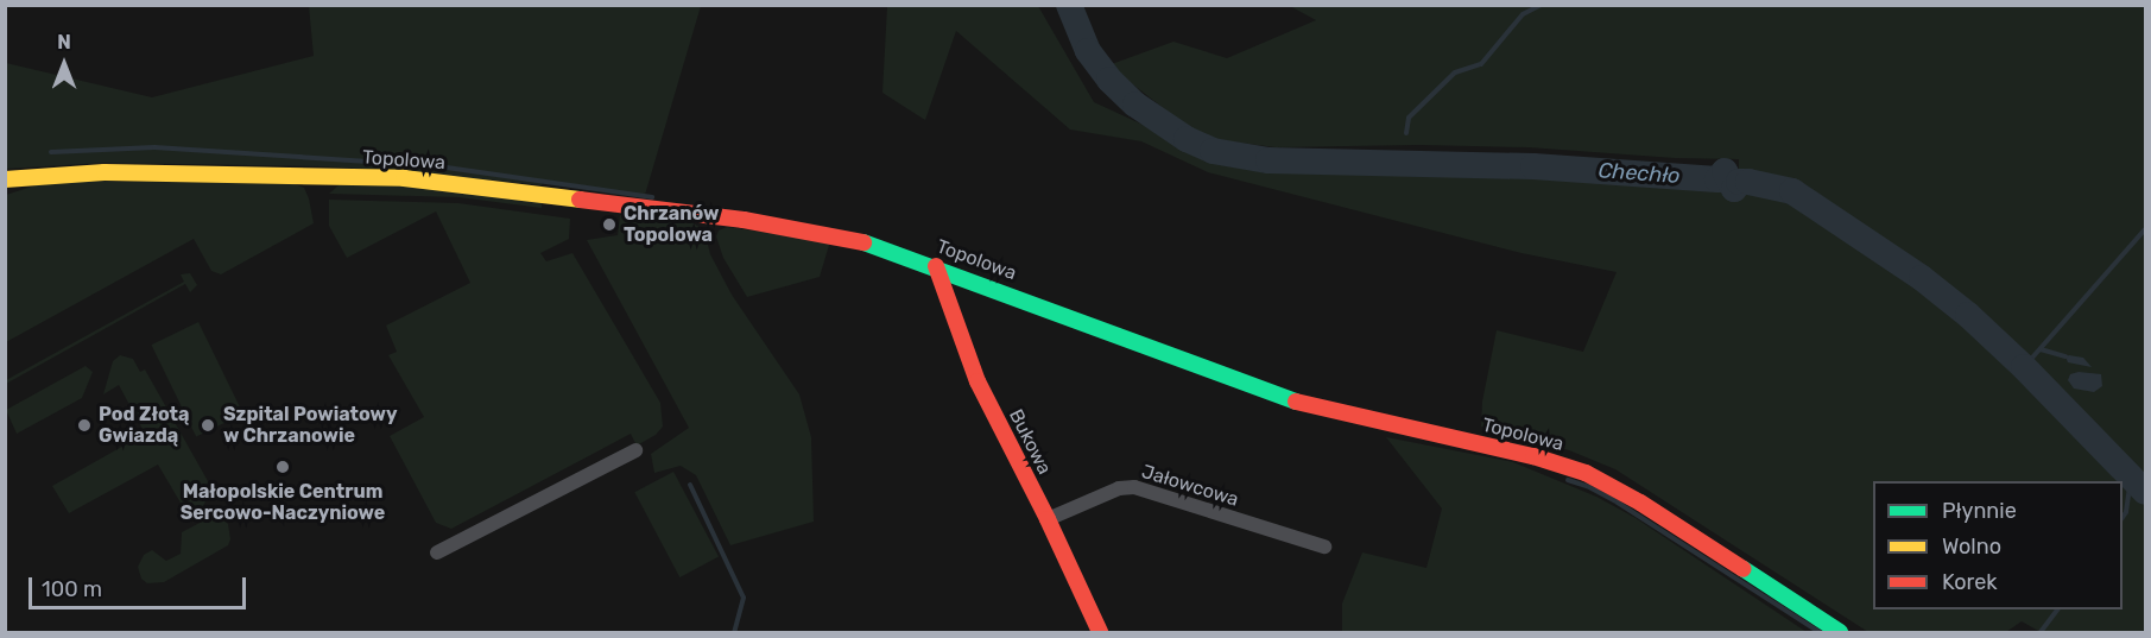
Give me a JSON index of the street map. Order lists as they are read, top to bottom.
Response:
{
  "streets": {
    "street": ["Topolowa", "Bukowa", "Jałowcowa"]
  },
  "crossings": [
    ["Topolowa", "Bukowa"],
    ["Bukowa", "Jałowcowa"]
  ],
  "water": ["Chechło"],
  "places": [
    "Chrzanów Topolowa",
    "Pod Złotą Gwiazdą",
    "Szpital Powiatowy w Chrzanowie",
    "Małopolskie Centrum Sercowo-Naczyniowe"
  ],
  "legend": ["Płynnie", "Wolno", "Korek"],
  "scale_bar": "100 m",
  "north": "top"
}
